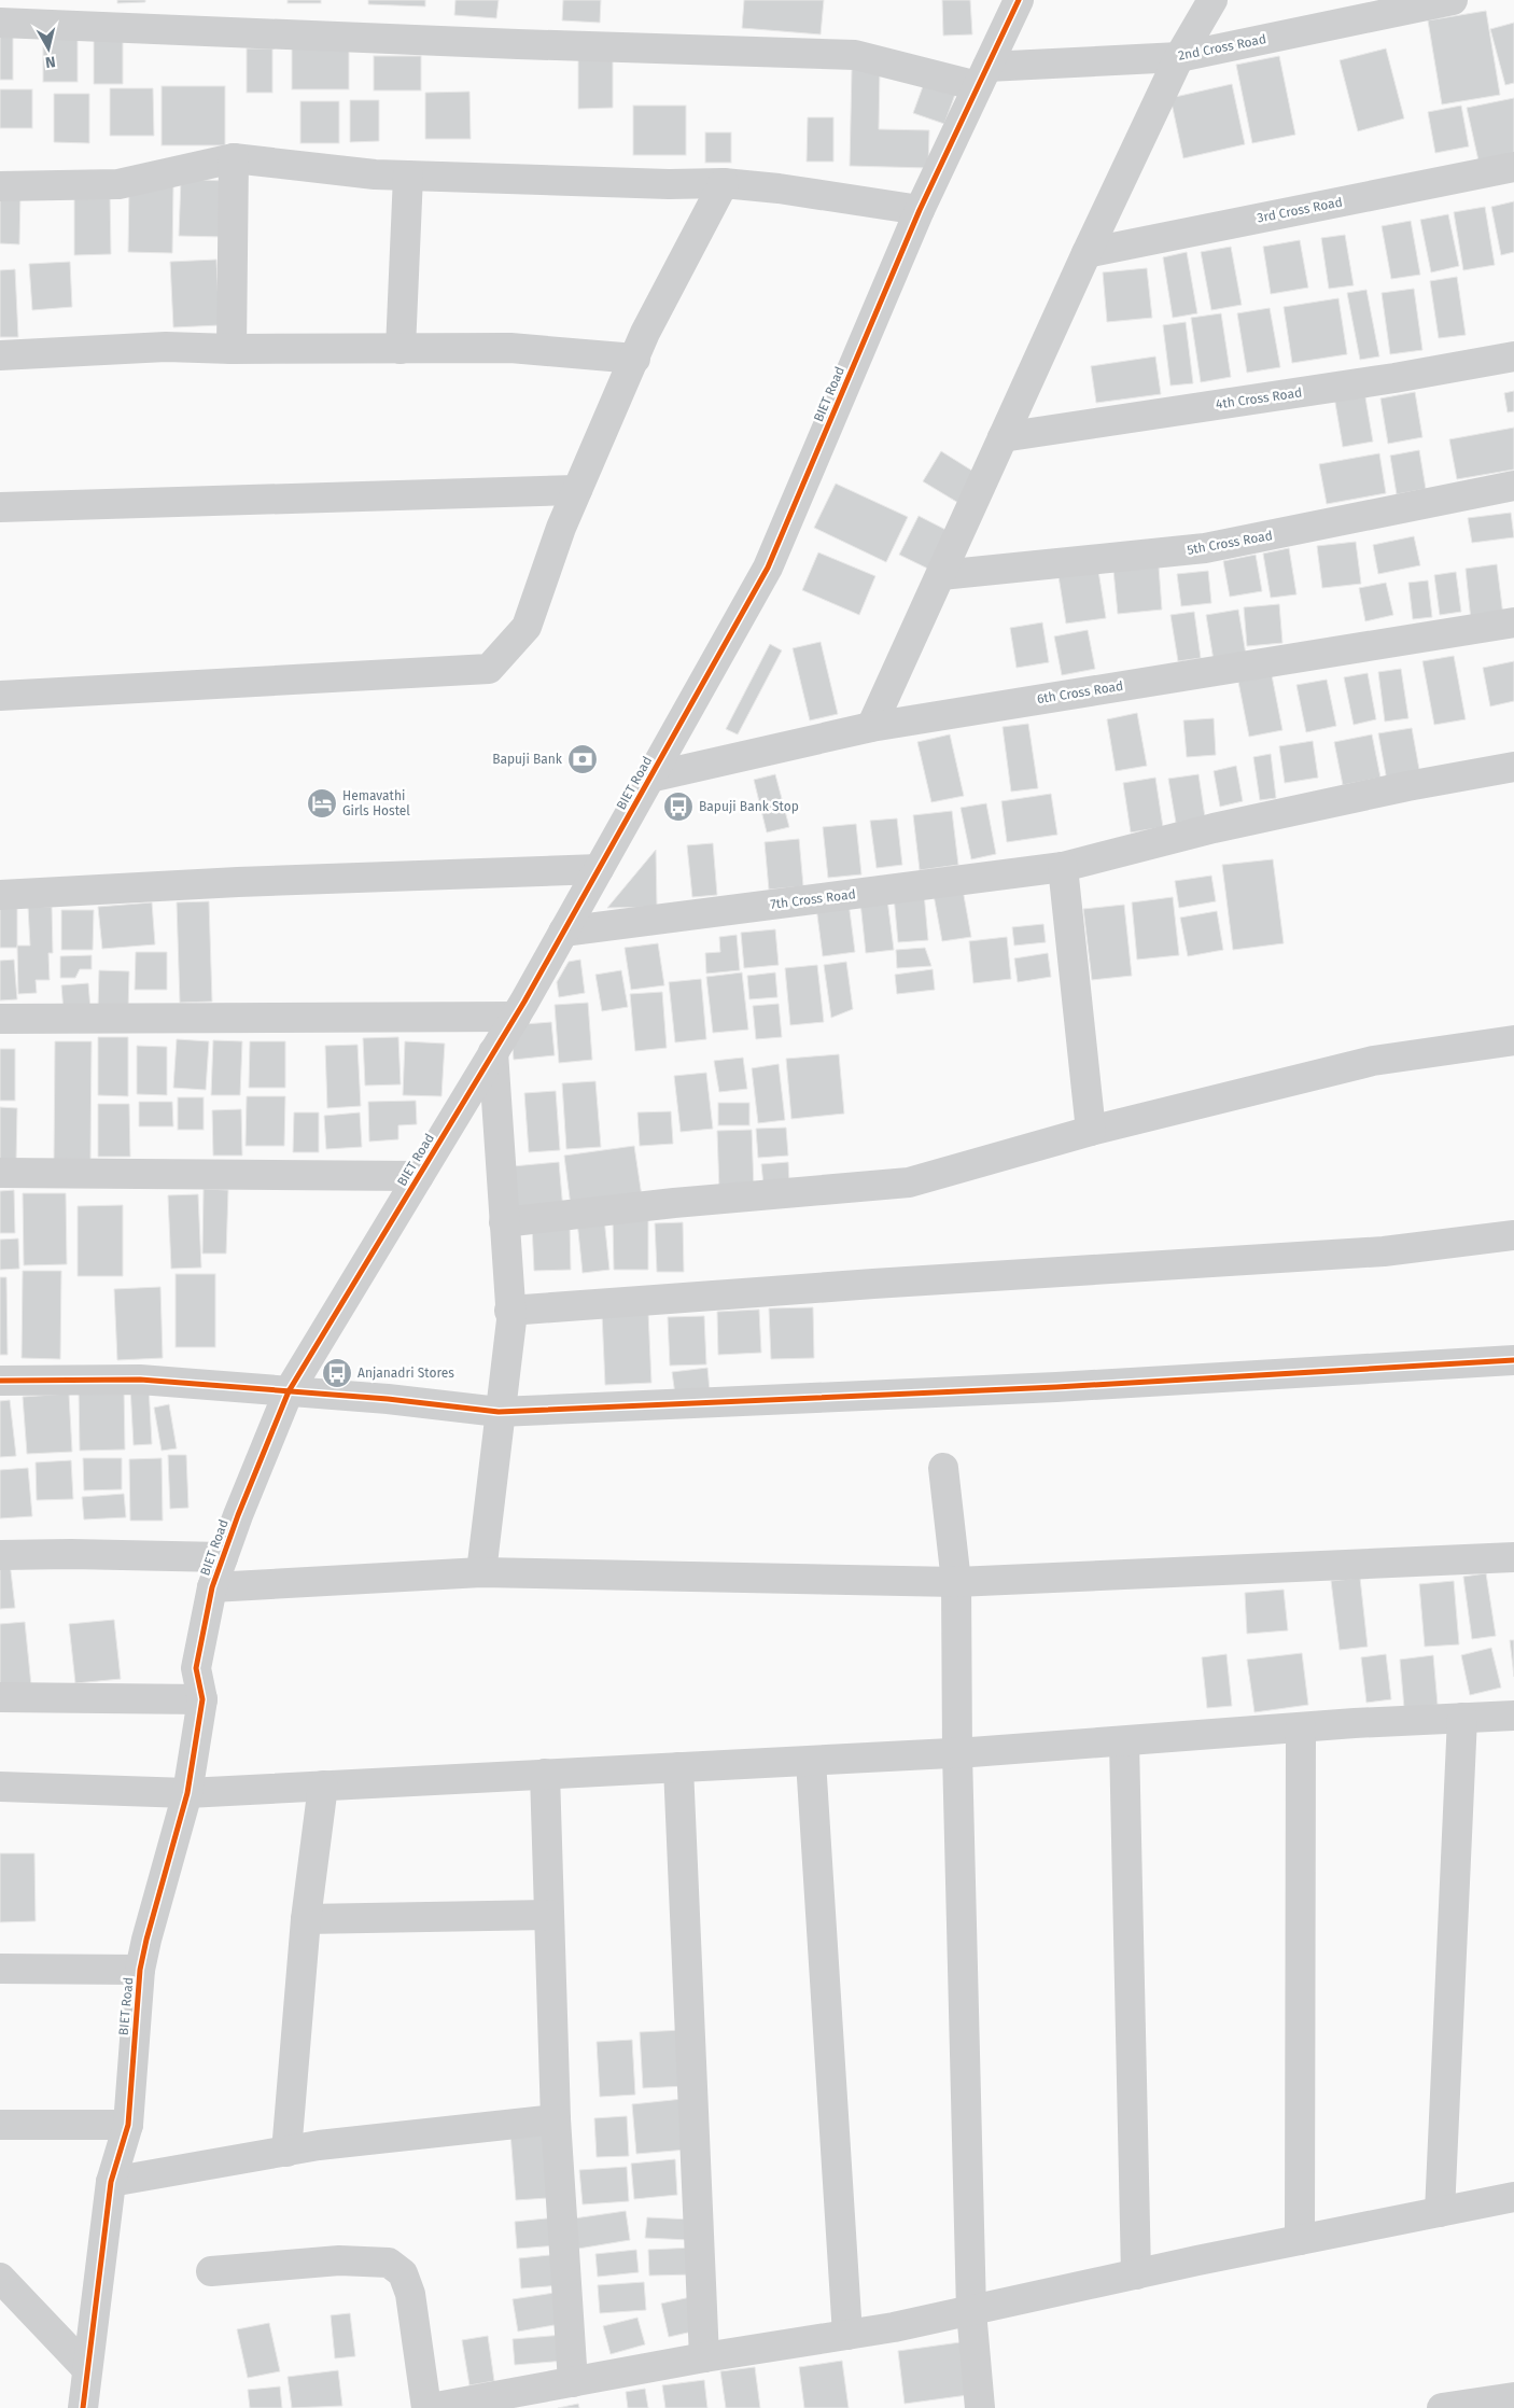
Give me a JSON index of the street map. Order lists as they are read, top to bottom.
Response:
{
  "streets": {
    "street": [
      "2nd Cross Road",
      "3rd Cross Road",
      "BIET Road",
      "4th Cross Road",
      "5th Cross Road",
      "6th Cross Road",
      "7th Cross Road"
    ]
  },
  "crossings": [
    ["2nd Cross Road", "BIET Road"],
    ["BIET Road", "6th Cross Road"],
    ["BIET Road", "7th Cross Road"]
  ],
  "places": {
    "bank": ["Bapuji Bank"],
    "hotel": ["Hemavathi Girls Hostel"],
    "bus stop": ["Bapuji Bank Stop", "Anjanadri Stores"]
  },
  "north": "bottom"
}
